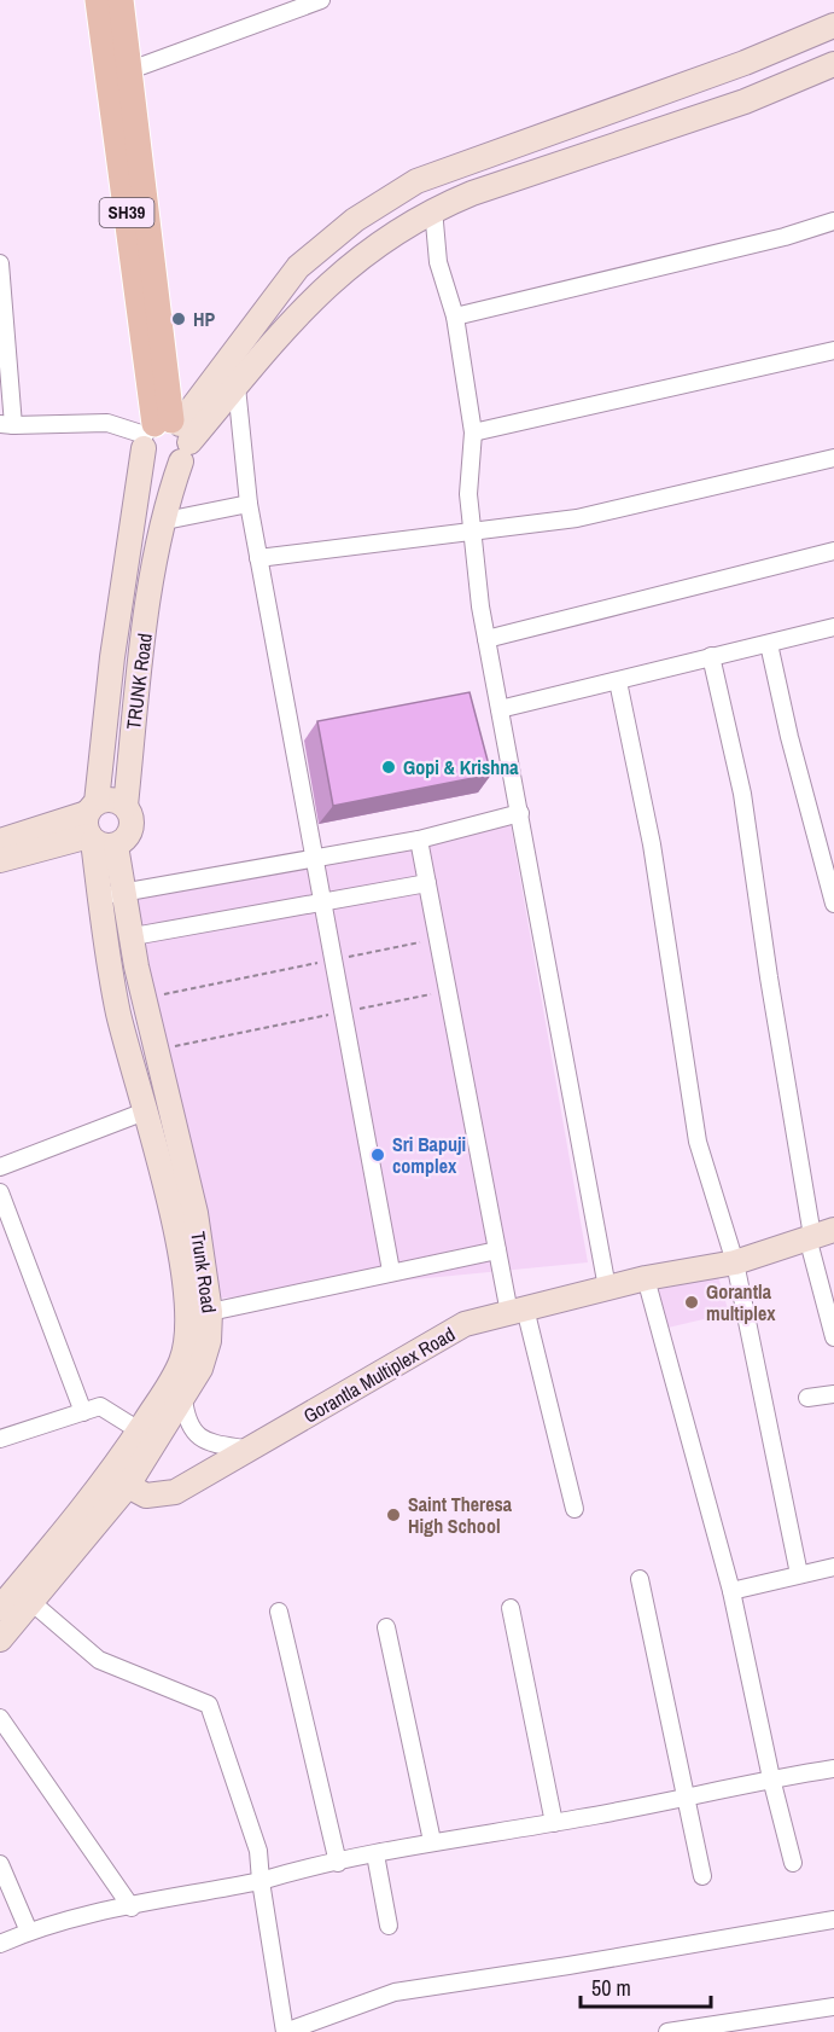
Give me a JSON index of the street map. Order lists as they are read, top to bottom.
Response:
{
  "streets": {
    "main road": [
      "SH39",
      "TRUNK Road",
      "Trunk Road",
      "Gorantla Multiplex Road"
    ]
  },
  "crossings": [
    ["SH39", "TRUNK Road"],
    ["SH39", "Trunk Road"],
    ["TRUNK Road", "Trunk Road"],
    ["Trunk Road", "Gorantla Multiplex Road"]
  ],
  "places": [
    "HP",
    "Gopi & Krishna",
    "Sri Bapuji complex",
    "Gorantla multiplex",
    "Saint Theresa High School"
  ],
  "scale_bar": "50 m"
}
